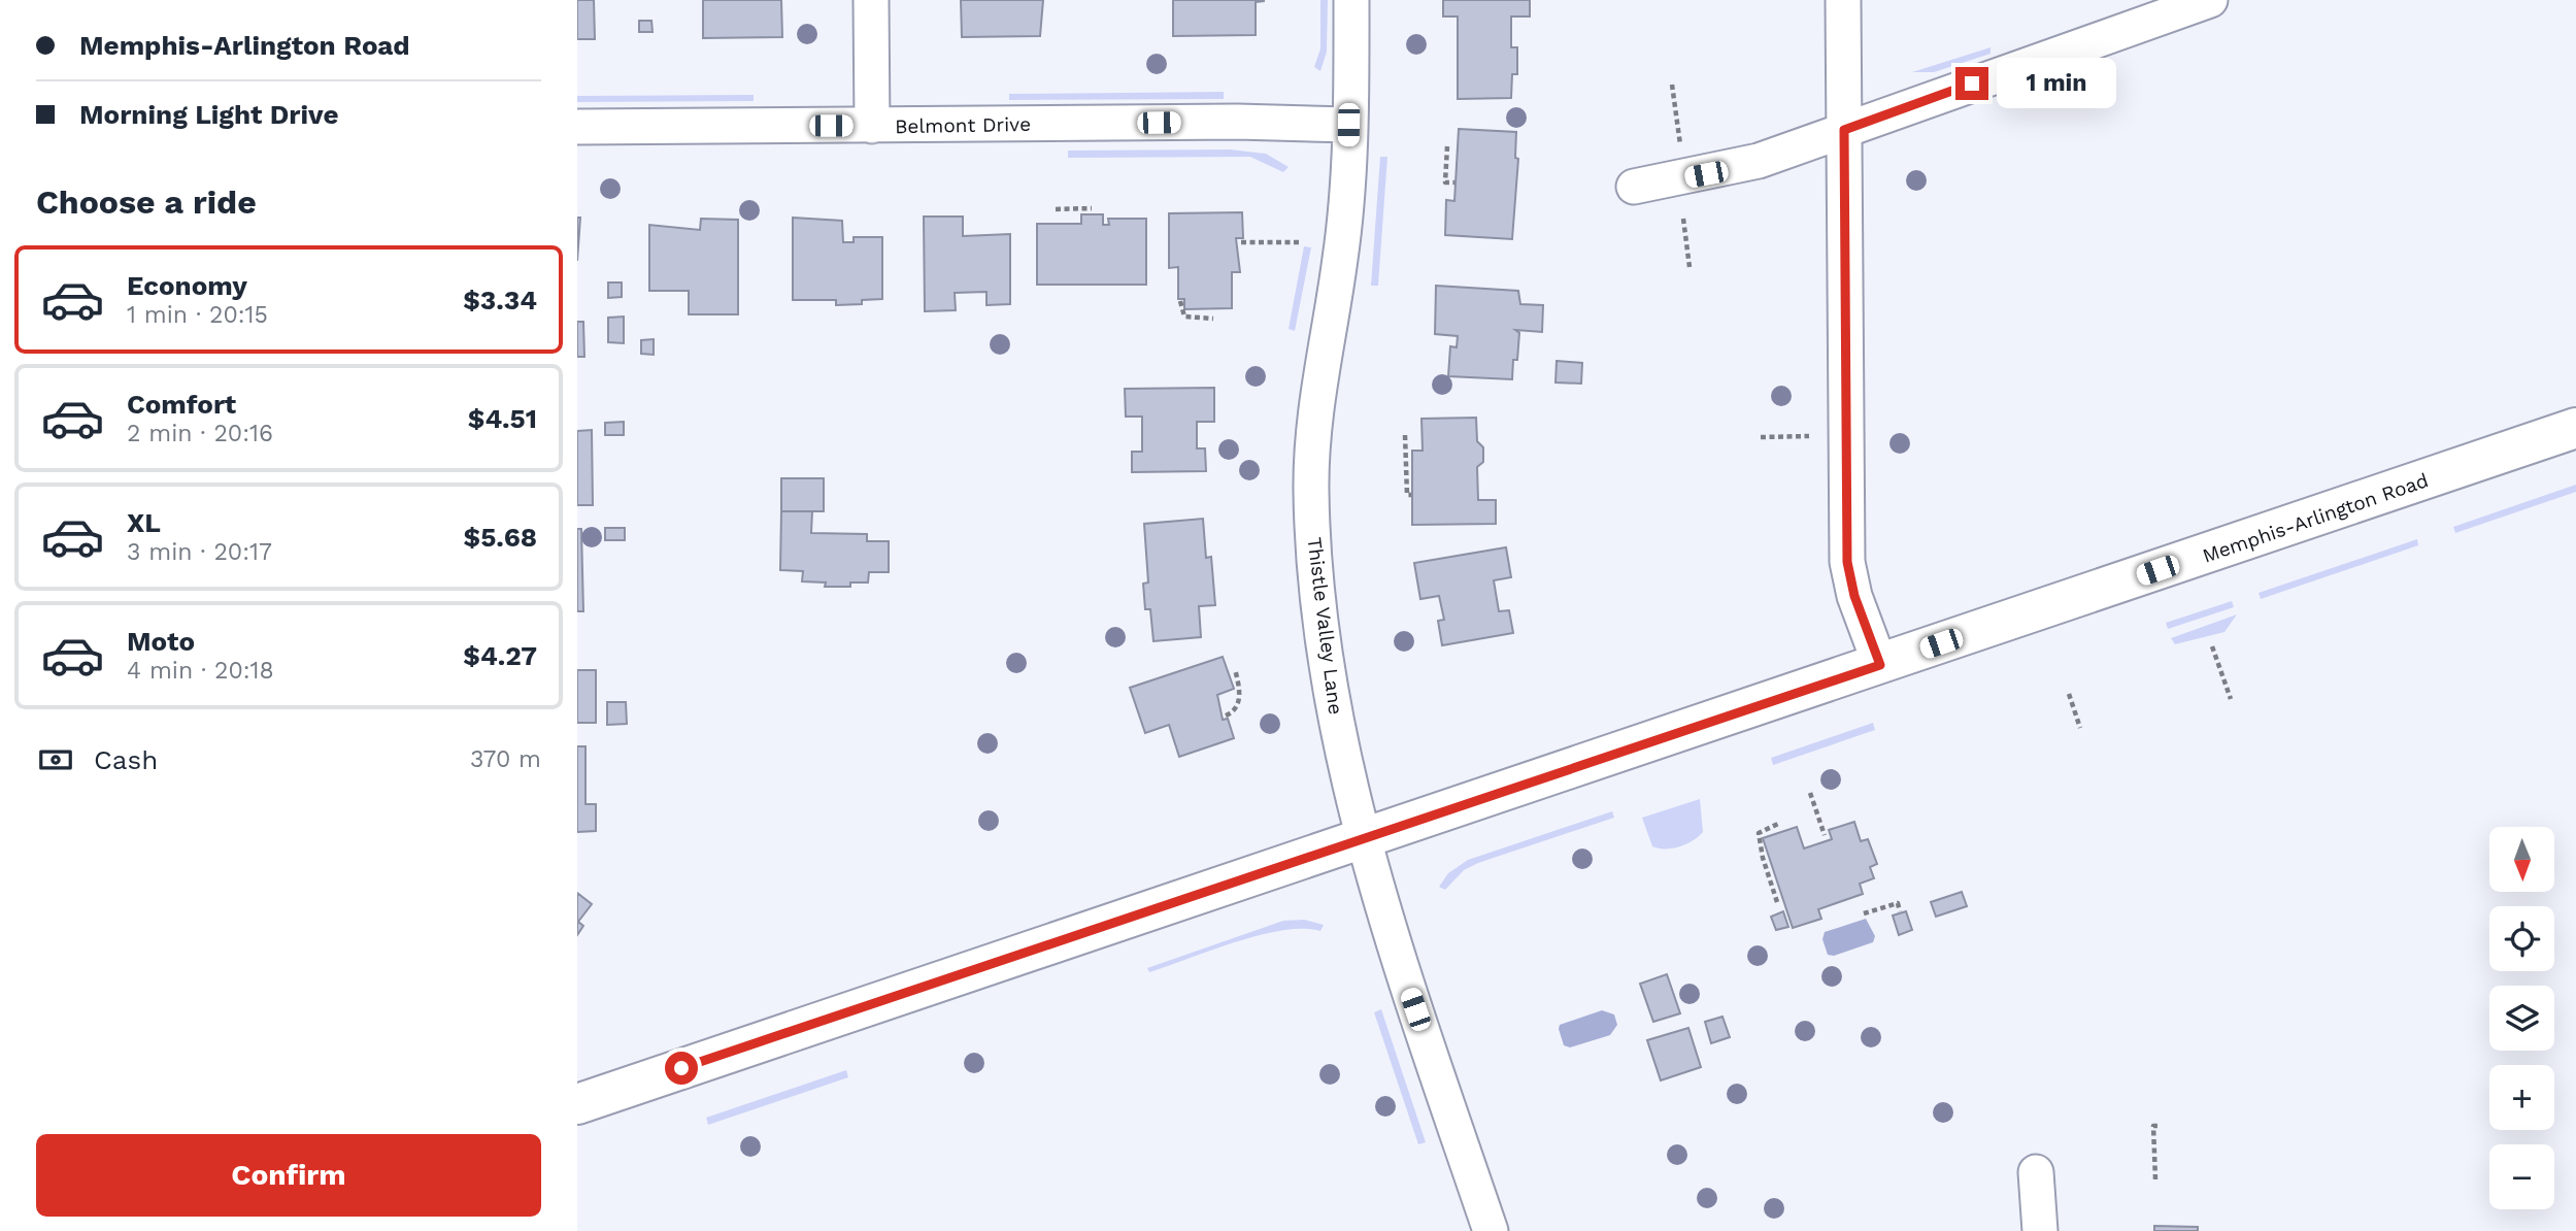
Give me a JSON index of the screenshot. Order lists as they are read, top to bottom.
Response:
{
  "streets": {
    "street": ["Belmont Drive", "Memphis-Arlington Road", "Thistle Valley Lane"]
  },
  "crossings": [
    ["Belmont Drive", "Thistle Valley Lane"],
    ["Memphis-Arlington Road", "Thistle Valley Lane"]
  ],
  "north": "bottom",
  "page": {
    "banner": ["Memphis-Arlington Road", "Morning Light Drive"],
    "bubble": "1 min",
    "heading": "Choose a ride",
    "list": [
      {
        "name": "Economy",
        "note": "1 min · 20:15",
        "value": "$3.34"
      },
      {
        "name": "Comfort",
        "note": "2 min · 20:16",
        "value": "$4.51"
      },
      {
        "name": "XL",
        "note": "3 min · 20:17",
        "value": "$5.68"
      },
      {
        "name": "Moto",
        "note": "4 min · 20:18",
        "value": "$4.27"
      }
    ],
    "pay": ["Cash", "370 m"],
    "map_buttons": ["+", "−"],
    "buttons": "Confirm"
  }
}
